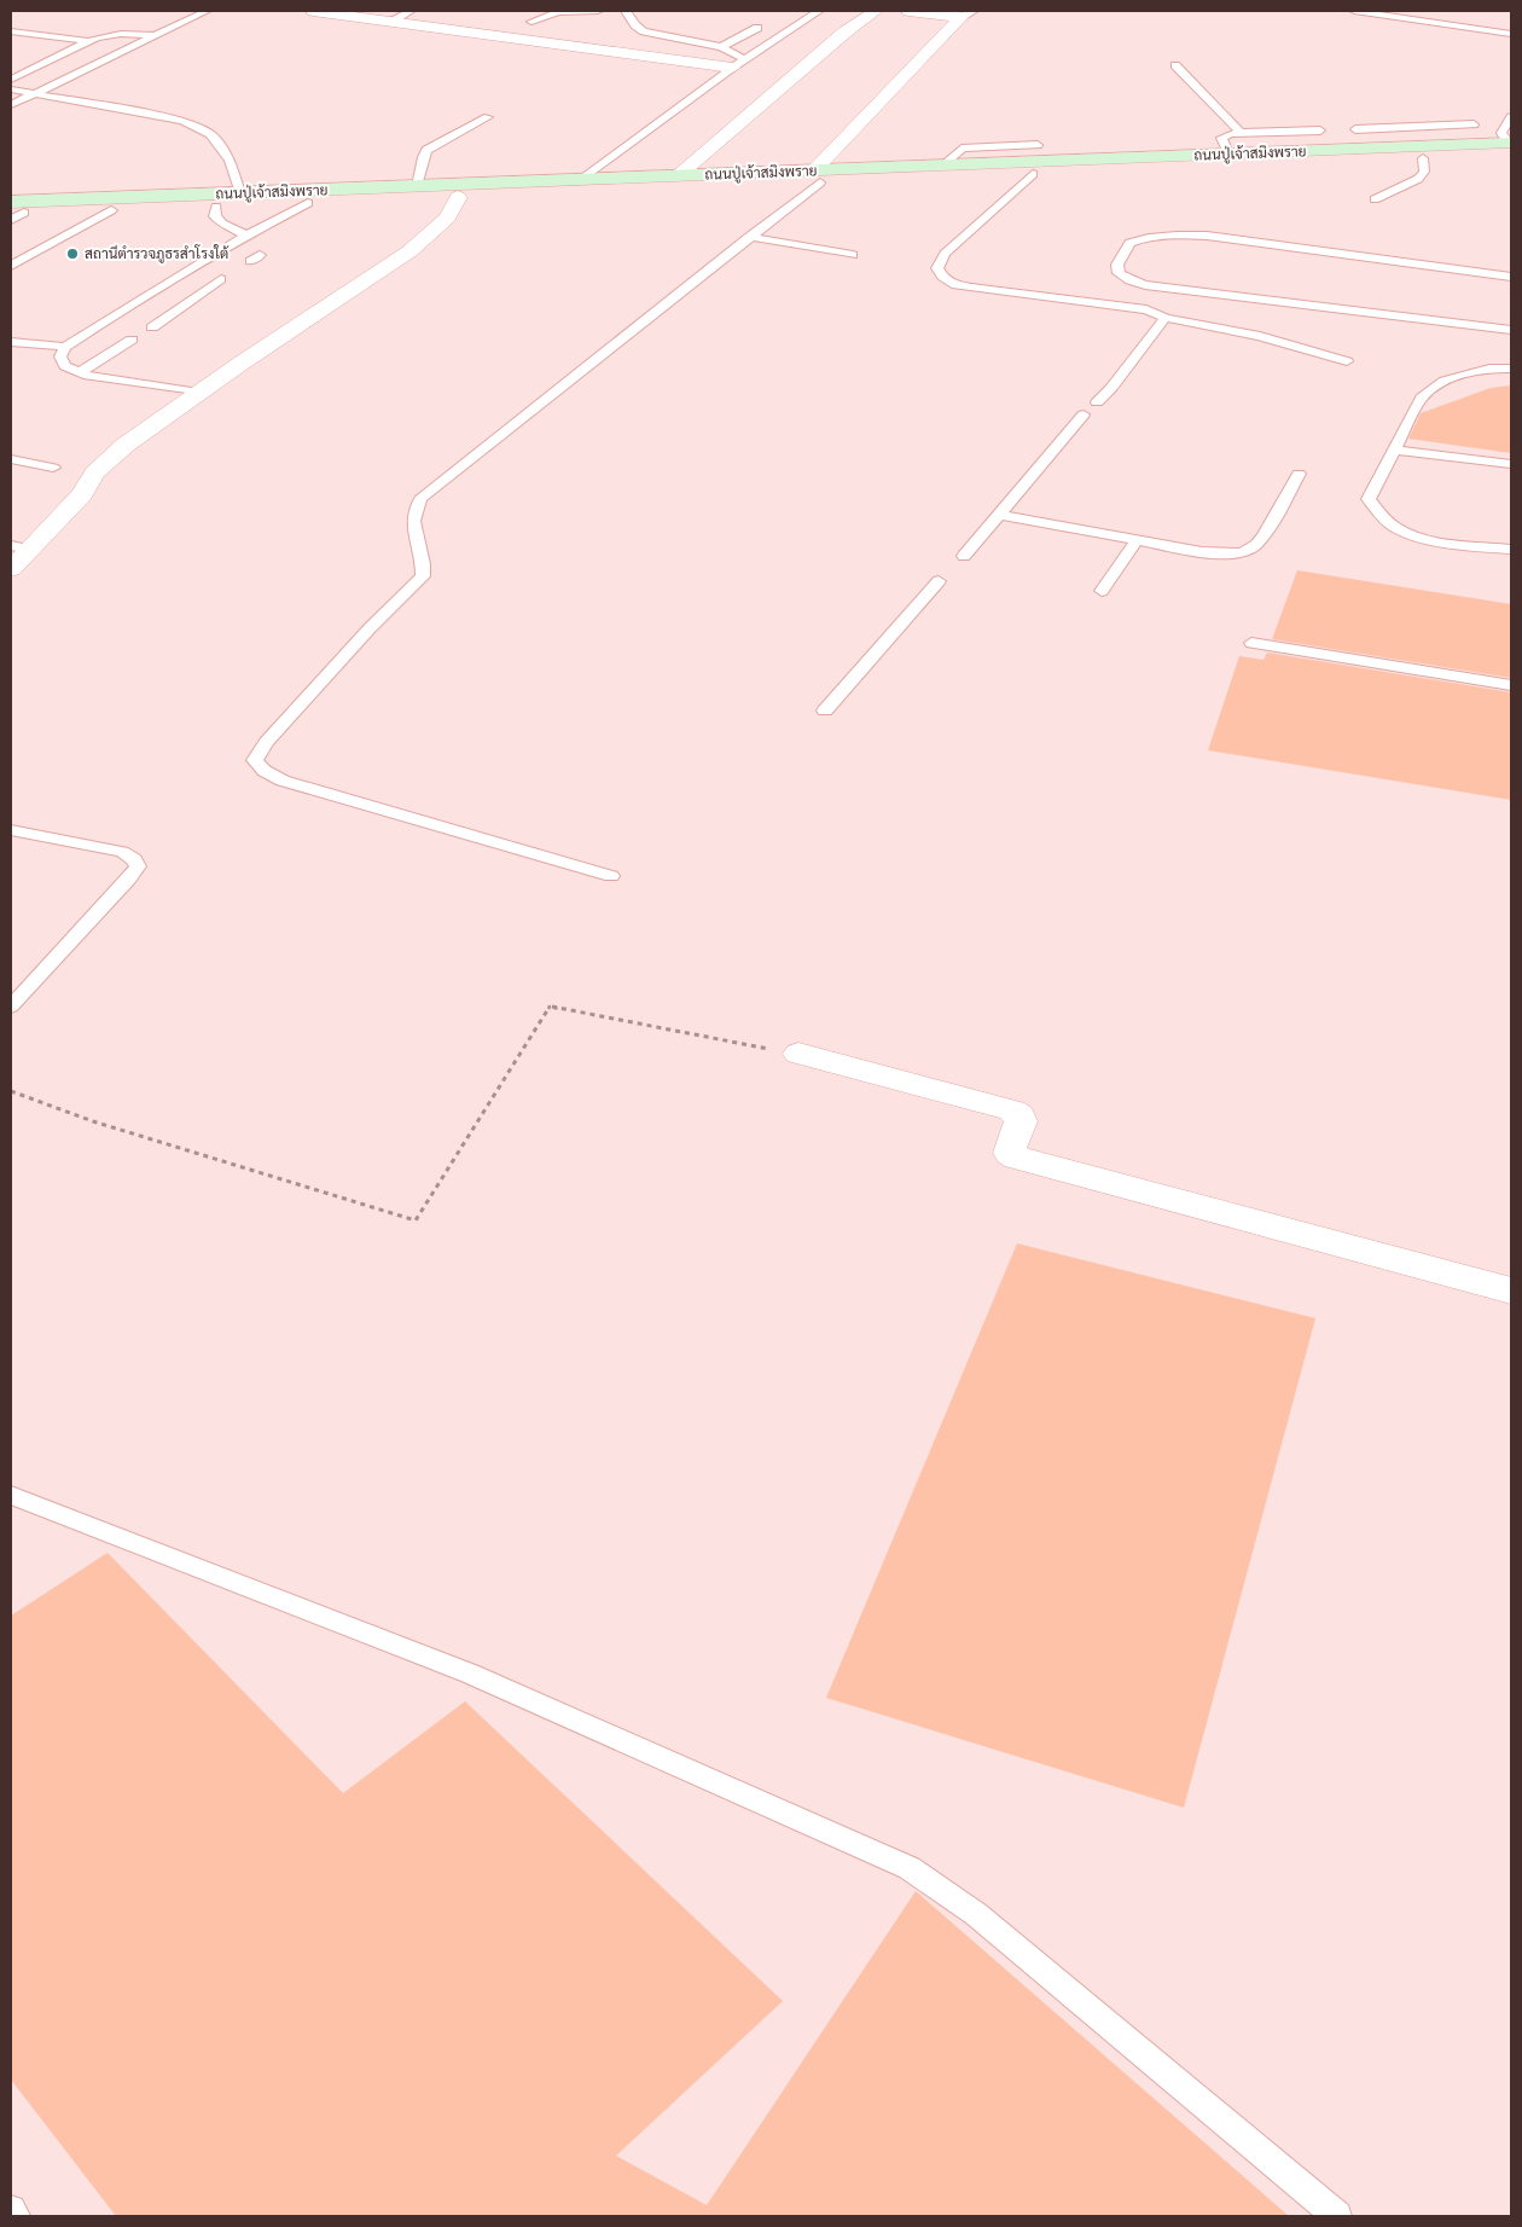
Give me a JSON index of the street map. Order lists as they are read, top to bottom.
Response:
{
  "streets": {
    "main road": ["ถนนปู่เจ้าสมิงพราย"]
  },
  "places": ["สถานีตำรวจภูธรสำโรงใต้"]
}
